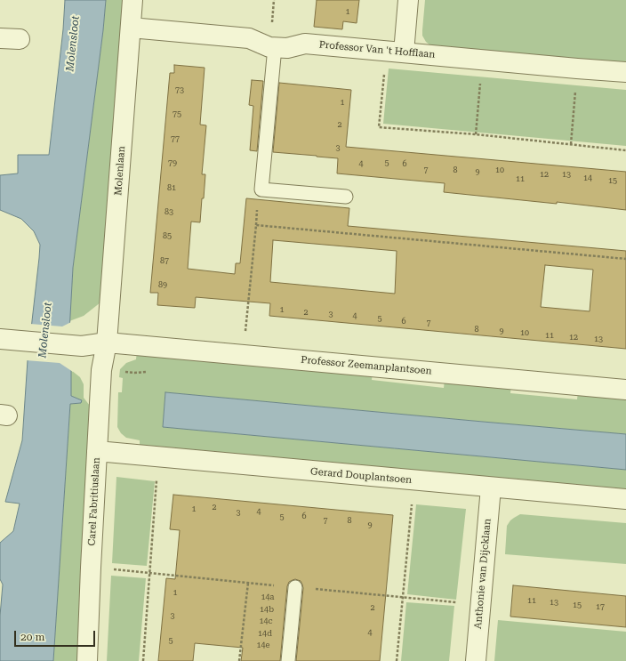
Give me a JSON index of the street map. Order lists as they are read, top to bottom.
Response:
{
  "streets": {
    "street": [
      "Professor Van 't Hofflaan",
      "Molenlaan",
      "Professor Zeemanplantsoen",
      "Gerard Douplantsoen",
      "Carel Fabritiuslaan",
      "Anthonie van Dijcklaan"
    ]
  },
  "crossings": [
    ["Professor Van 't Hofflaan", "Molenlaan"],
    ["Molenlaan", "Professor Zeemanplantsoen"],
    ["Molenlaan", "Carel Fabritiuslaan"],
    ["Professor Zeemanplantsoen", "Carel Fabritiuslaan"],
    ["Gerard Douplantsoen", "Carel Fabritiuslaan"],
    ["Gerard Douplantsoen", "Anthonie van Dijcklaan"]
  ],
  "water": ["Molensloot"],
  "house_numbers": [
    "1",
    "73",
    "1",
    "75",
    "2",
    "77",
    "3",
    "79",
    "5",
    "4",
    "6",
    "7",
    "8",
    "10",
    "9",
    "12",
    "13",
    "14",
    "11",
    "15",
    "81",
    "83",
    "85",
    "87",
    "89",
    "1",
    "2",
    "3",
    "4",
    "5",
    "6",
    "7",
    "8",
    "9",
    "10",
    "11",
    "12",
    "13",
    "2",
    "1",
    "4",
    "3",
    "6",
    "5",
    "7",
    "8",
    "9",
    "1",
    "14a",
    "11",
    "13",
    "15",
    "17",
    "2",
    "14b",
    "3",
    "14c",
    "4",
    "14d",
    "5",
    "14e"
  ],
  "scale_bar": "20 m"
}
